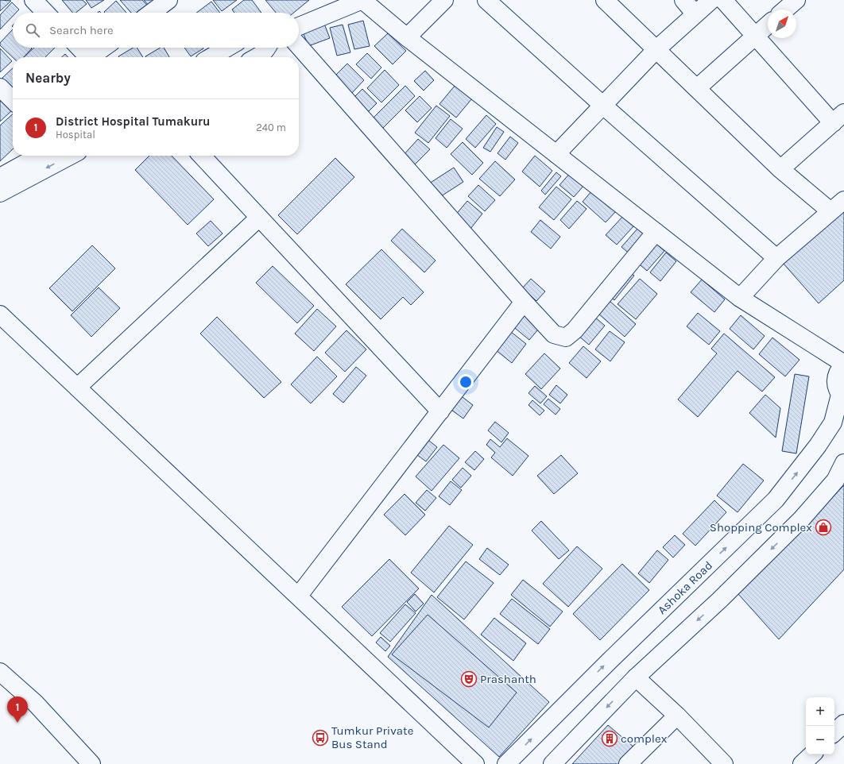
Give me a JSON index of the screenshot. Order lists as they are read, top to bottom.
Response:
{
  "streets": {
    "street": ["Ashoka Road"]
  },
  "places": {
    "shop": ["Shopping Complex"],
    "theatre": ["Prashanth"],
    "bus stop": ["Tumkur Private Bus Stand"],
    "building": ["complex"]
  },
  "north": "top right",
  "page": {
    "search": "Search here",
    "heading": "Nearby",
    "list": [
      {
        "mark": "1",
        "name": "District Hospital Tumakuru",
        "note": "Hospital",
        "value": "240 m"
      }
    ],
    "pins": "1",
    "map_buttons": ["+", "−"]
  }
}
